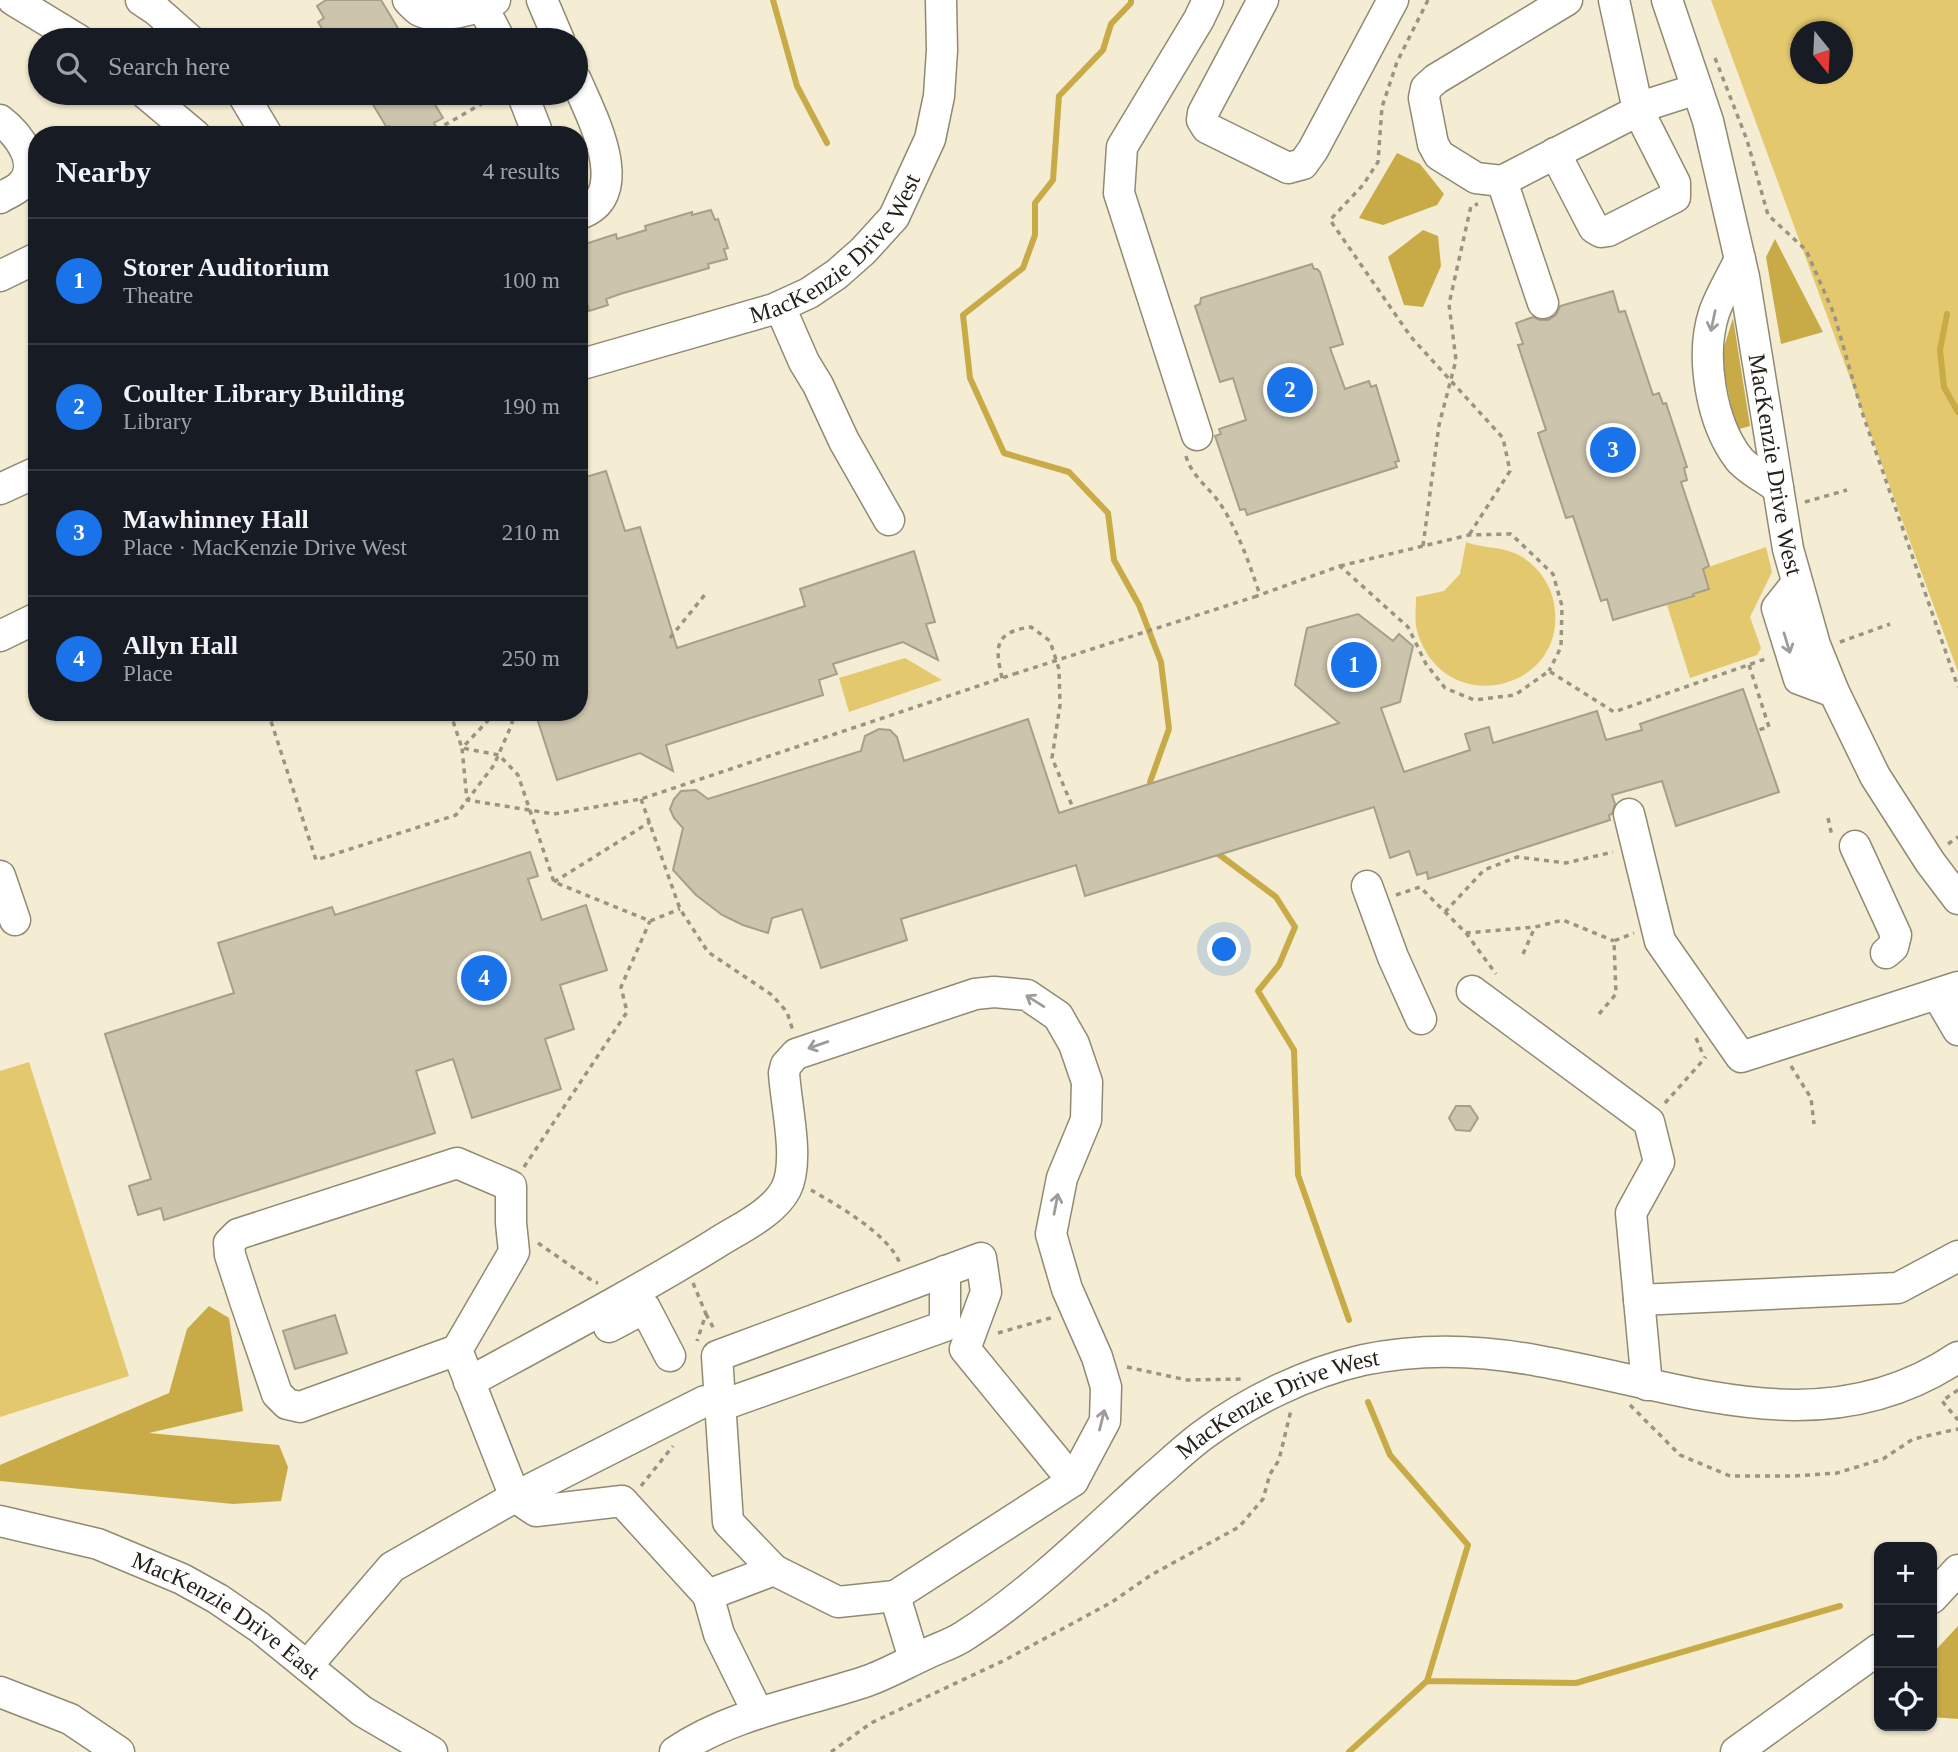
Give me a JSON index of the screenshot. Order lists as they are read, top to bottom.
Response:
{
  "streets": {
    "street": ["MacKenzie Drive West", "MacKenzie Drive East"]
  },
  "north": "bottom",
  "page": {
    "search": "Search here",
    "heading": ["Nearby", "4 results"],
    "list": [
      {
        "mark": "1",
        "name": "Storer Auditorium",
        "note": "Theatre",
        "value": "100 m"
      },
      {
        "mark": "2",
        "name": "Coulter Library Building",
        "note": "Library",
        "value": "190 m"
      },
      {
        "mark": "3",
        "name": "Mawhinney Hall",
        "note": "Place · MacKenzie Drive West",
        "value": "210 m"
      },
      {
        "mark": "4",
        "name": "Allyn Hall",
        "note": "Place",
        "value": "250 m"
      }
    ],
    "pins": [
      "2",
      "3",
      "1",
      "4"
    ],
    "map_buttons": ["+", "−"]
  }
}
